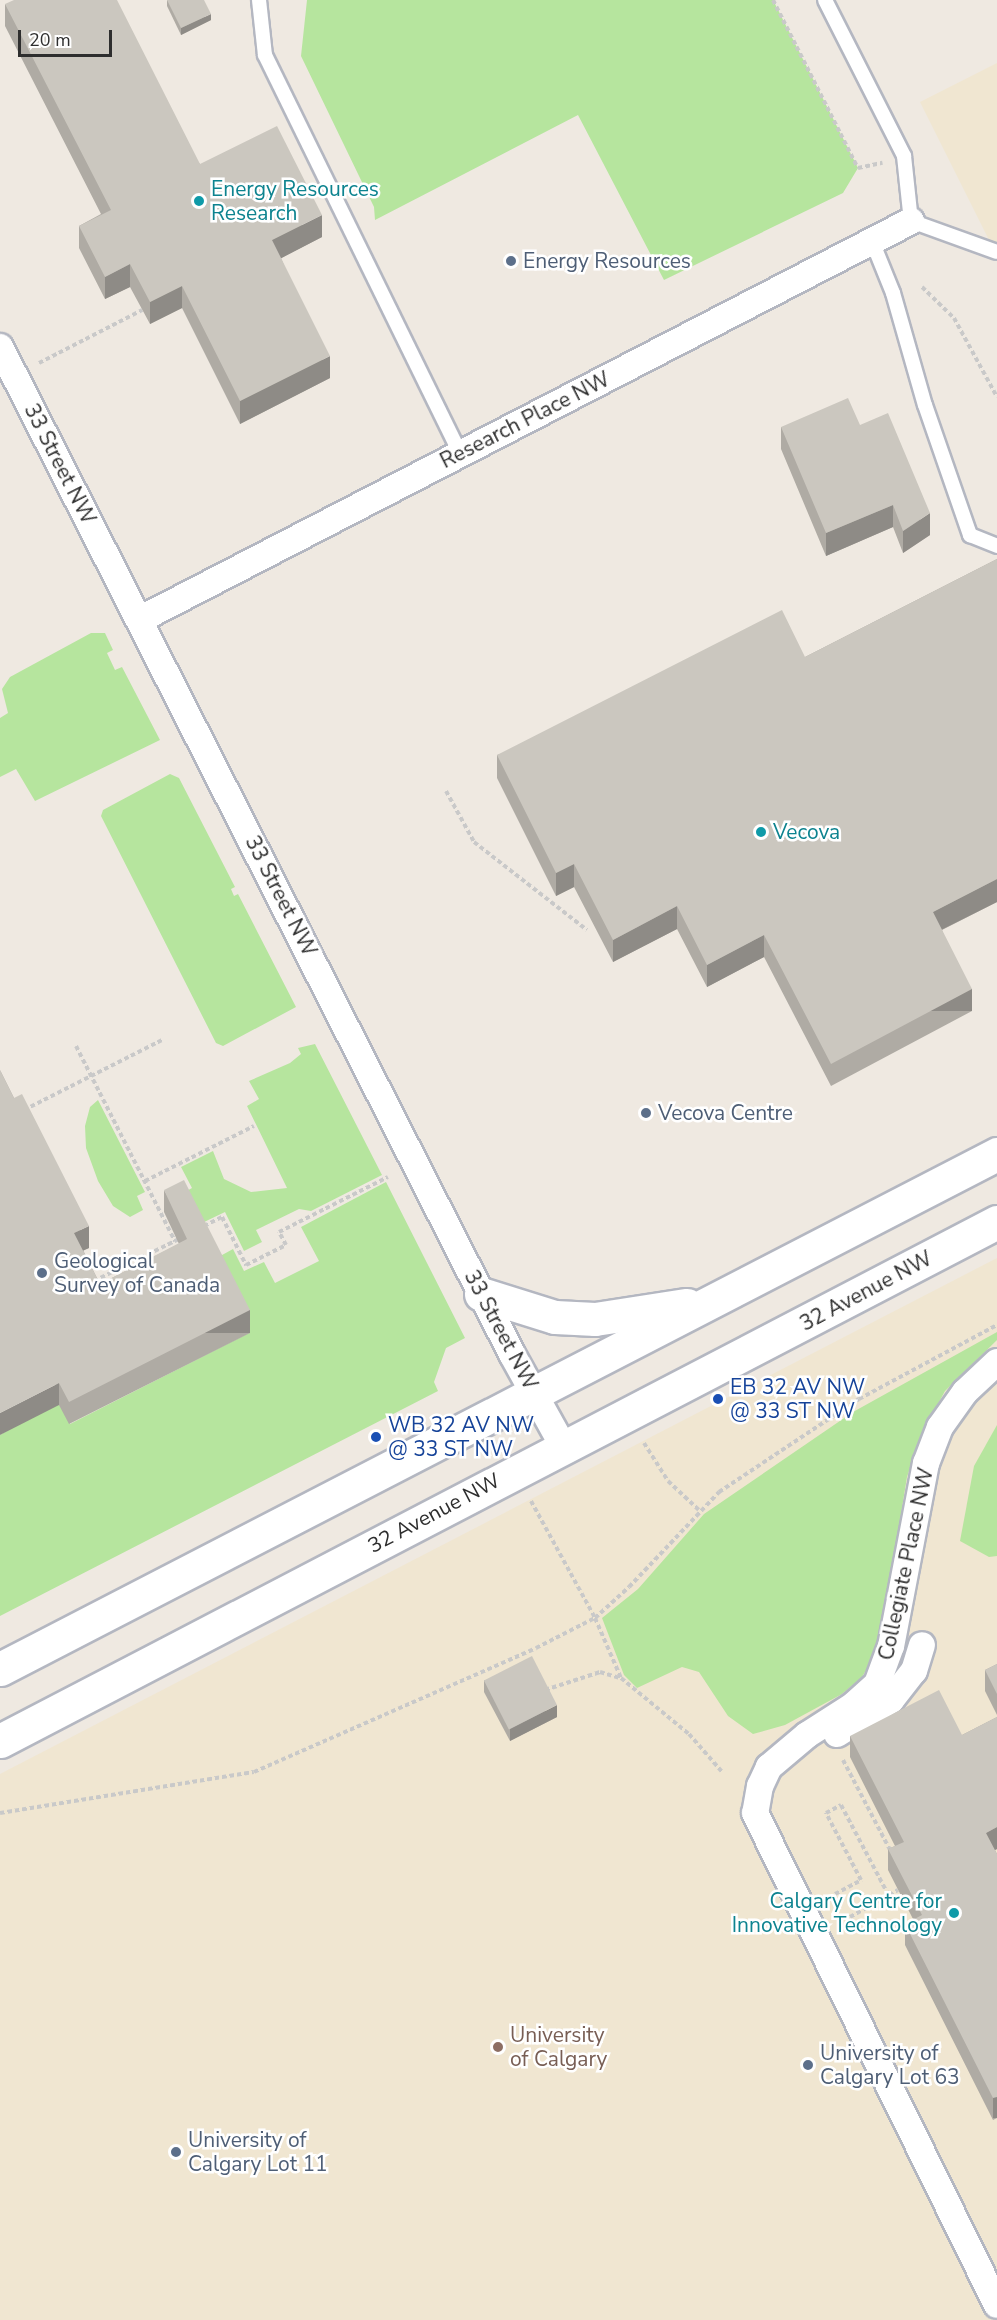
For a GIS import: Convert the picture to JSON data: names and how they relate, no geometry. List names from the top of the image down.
{
  "streets": {
    "main road": ["32 Avenue NW"],
    "street": ["Research Place NW", "33 Street NW", "Collegiate Place NW"]
  },
  "crossings": [
    ["Research Place NW", "33 Street NW"],
    ["33 Street NW", "32 Avenue NW"]
  ],
  "places": [
    "Energy Resources Research",
    "Energy Resources",
    "Vecova",
    "Vecova Centre",
    "Geological Survey of Canada",
    "EB 32 AV NW @ 33 ST NW",
    "WB 32 AV NW @ 33 ST NW",
    "Calgary Centre for Innovative Technology",
    "University of Calgary",
    "University of Calgary Lot 63",
    "University of Calgary Lot 11"
  ],
  "scale_bar": "20 m"
}
